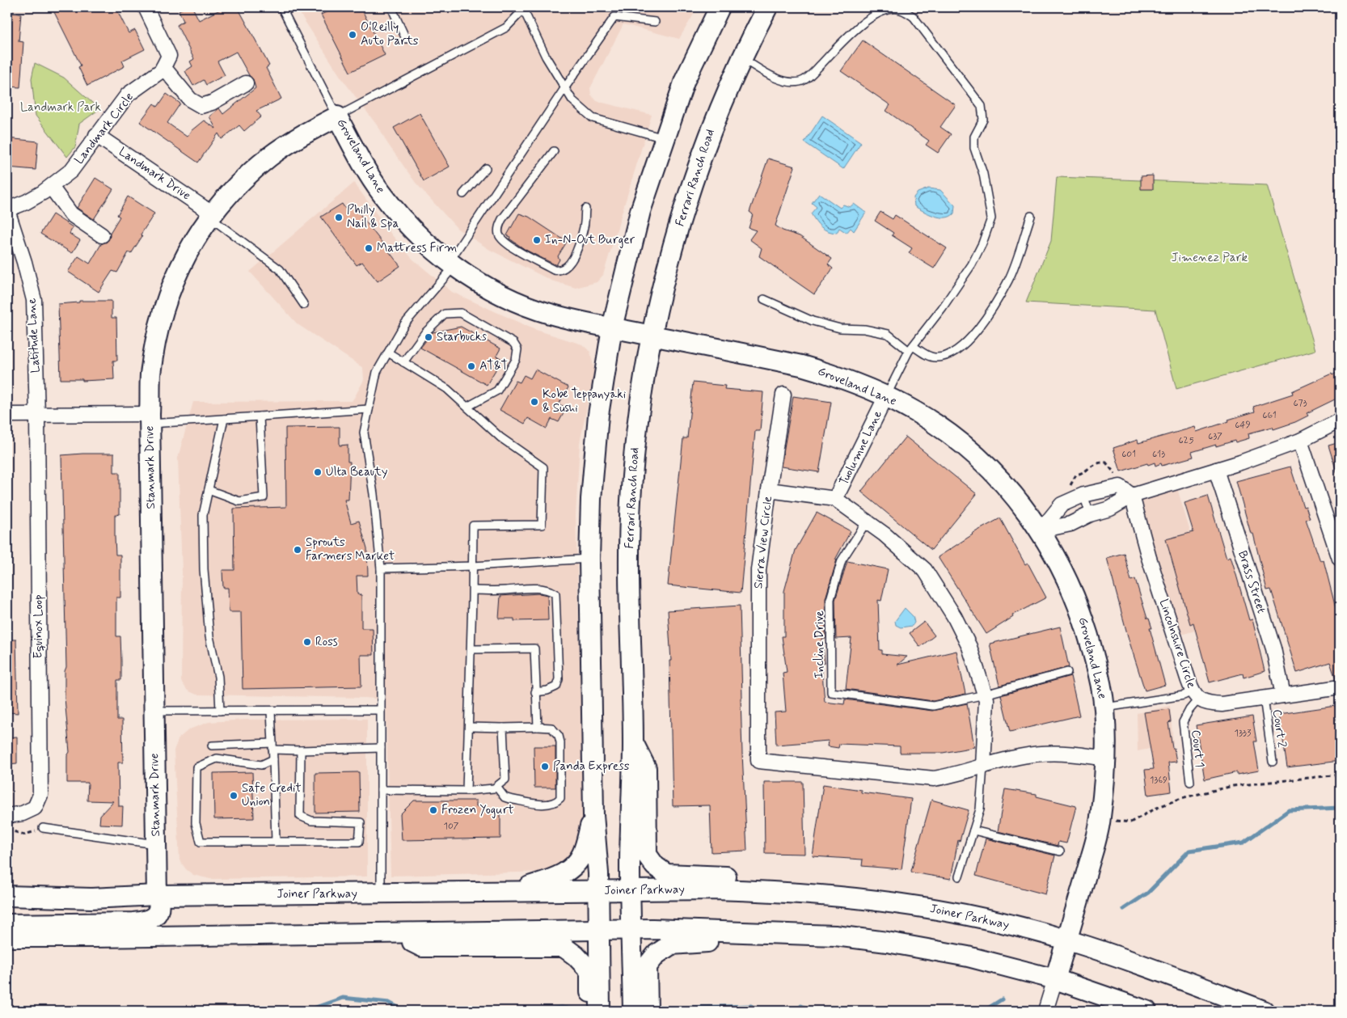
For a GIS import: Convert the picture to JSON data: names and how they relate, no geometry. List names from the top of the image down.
{
  "streets": {
    "main road": [
      "Groveland Lane",
      "Ferrari Ranch Road",
      "Stanmark Drive",
      "Joiner Parkway"
    ],
    "street": [
      "Landmark Circle",
      "Landmark Drive",
      "Latitude Lane",
      "Tuolumne Lane",
      "Sierra View Circle",
      "Brass Street",
      "Equinox Loop",
      "Lincolnshire Circle"
    ],
    "lane": ["Incline Drive", "Court 2", "Court 1"]
  },
  "crossings": [
    ["Landmark Circle", "Landmark Drive"],
    ["Landmark Circle", "Latitude Lane"],
    ["Groveland Lane", "Ferrari Ranch Road"],
    ["Groveland Lane", "Tuolumne Lane"],
    ["Groveland Lane", "Stanmark Drive"],
    ["Groveland Lane", "Joiner Parkway"],
    ["Landmark Drive", "Stanmark Drive"],
    ["Ferrari Ranch Road", "Joiner Parkway"],
    ["Latitude Lane", "Equinox Loop"],
    ["Tuolumne Lane", "Sierra View Circle"],
    ["Stanmark Drive", "Joiner Parkway"],
    ["Sierra View Circle", "Incline Drive"],
    ["Brass Street", "Lincolnshire Circle"],
    ["Lincolnshire Circle", "Court 2"],
    ["Lincolnshire Circle", "Court 1"]
  ],
  "parks": ["Landmark Park", "Jimenez Park"],
  "places": [
    "O'Reilly Auto Parts",
    "Philly Nail & Spa",
    "In-N-Out Burger",
    "Mattress Firm",
    "Starbucks",
    "AT&T",
    "Kobe Teppanyaki & Sushi",
    "Ulta Beauty",
    "Sprouts Farmers Market",
    "Ross",
    "Panda Express",
    "Safe Credit Union",
    "Frozen Yogurt"
  ],
  "house_numbers": [
    "673",
    "661",
    "649",
    "637",
    "625",
    "601",
    "613",
    "1333",
    "1369",
    "107"
  ]
}
